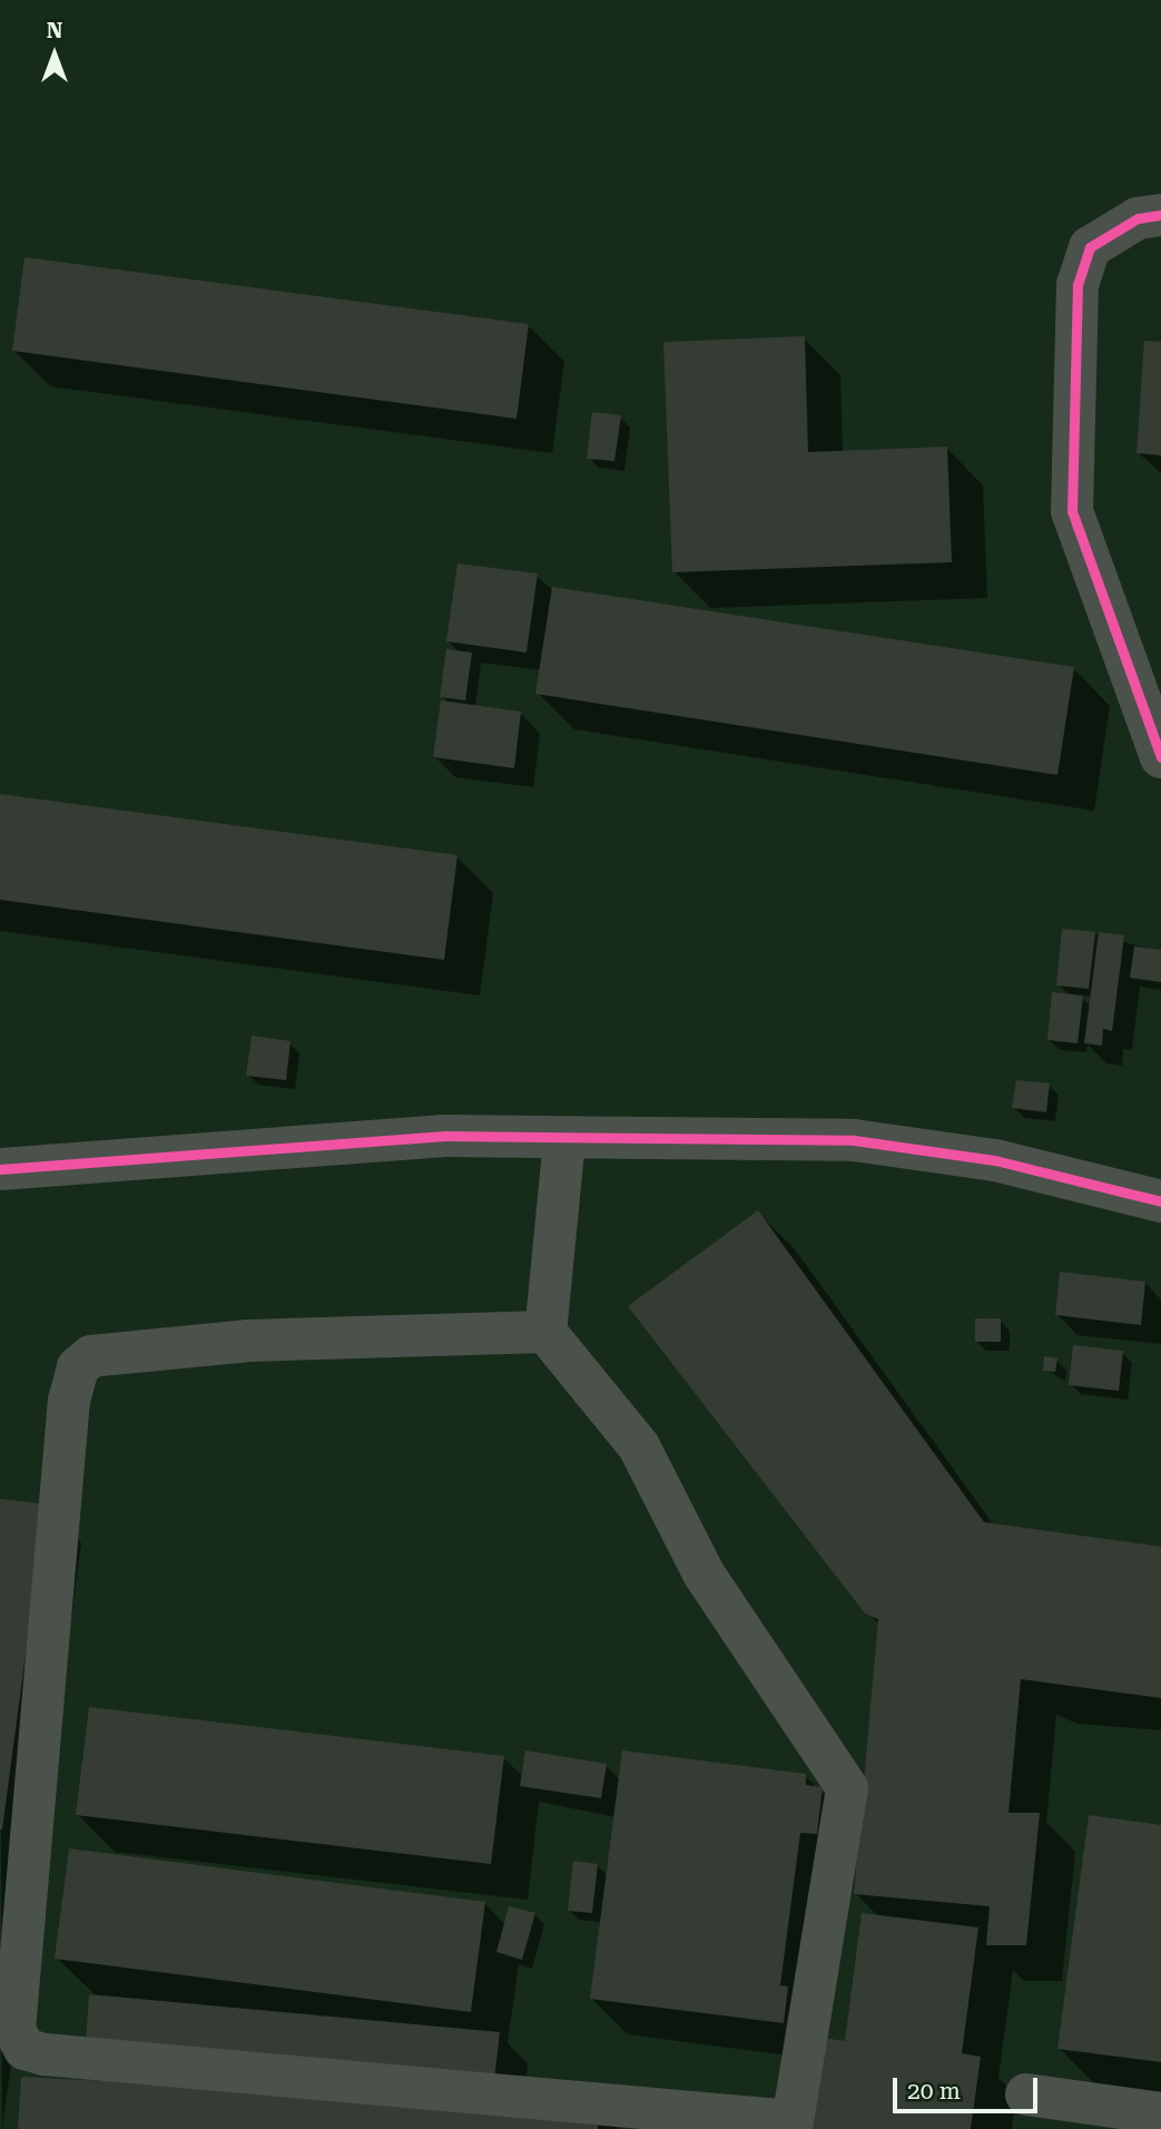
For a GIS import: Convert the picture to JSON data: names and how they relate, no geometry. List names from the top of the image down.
{
  "scale_bar": "20 m",
  "north": "top"
}
